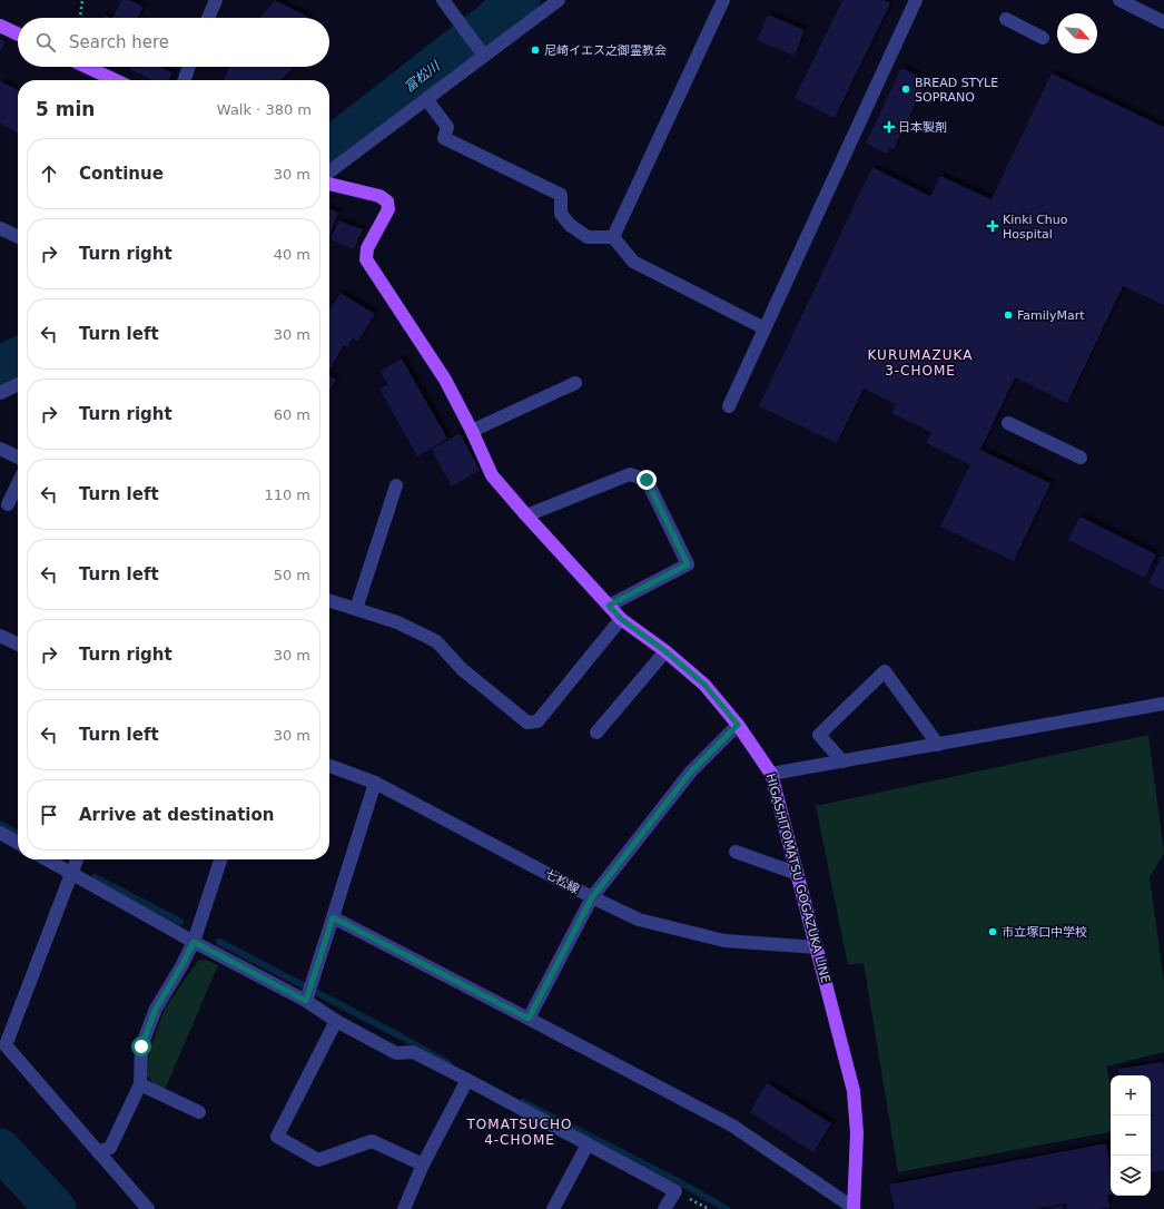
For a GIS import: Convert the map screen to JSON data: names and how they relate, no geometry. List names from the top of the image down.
{
  "streets": {
    "main road": ["HIGASHITOMATSU GOGAZUKA LINE"],
    "street": ["七松線"]
  },
  "crossings": [
    ["HIGASHITOMATSU GOGAZUKA LINE", "七松線"]
  ],
  "districts": ["KURUMAZUKA 3-CHOME", "TOMATSUCHO 4-CHOME"],
  "water": ["富松川"],
  "places": {
    "other": [
      "尼崎イエス之御霊教会",
      "BREAD STYLE SOPRANO",
      "FamilyMart",
      "市立塚口中学校"
    ],
    "health": ["日本製剤", "Kinki Chuo Hospital"]
  },
  "north": "bottom right",
  "page": {
    "search": "Search here",
    "heading": ["5 min", "Walk · 380 m"],
    "list": [
      ["Continue", "30 m"],
      ["Turn right", "40 m"],
      ["Turn left", "30 m"],
      ["Turn right", "60 m"],
      ["Turn left", "110 m"],
      ["Turn left", "50 m"],
      ["Turn right", "30 m"],
      ["Turn left", "30 m"],
      "Arrive at destination"
    ],
    "map_buttons": ["+", "−"]
  }
}
